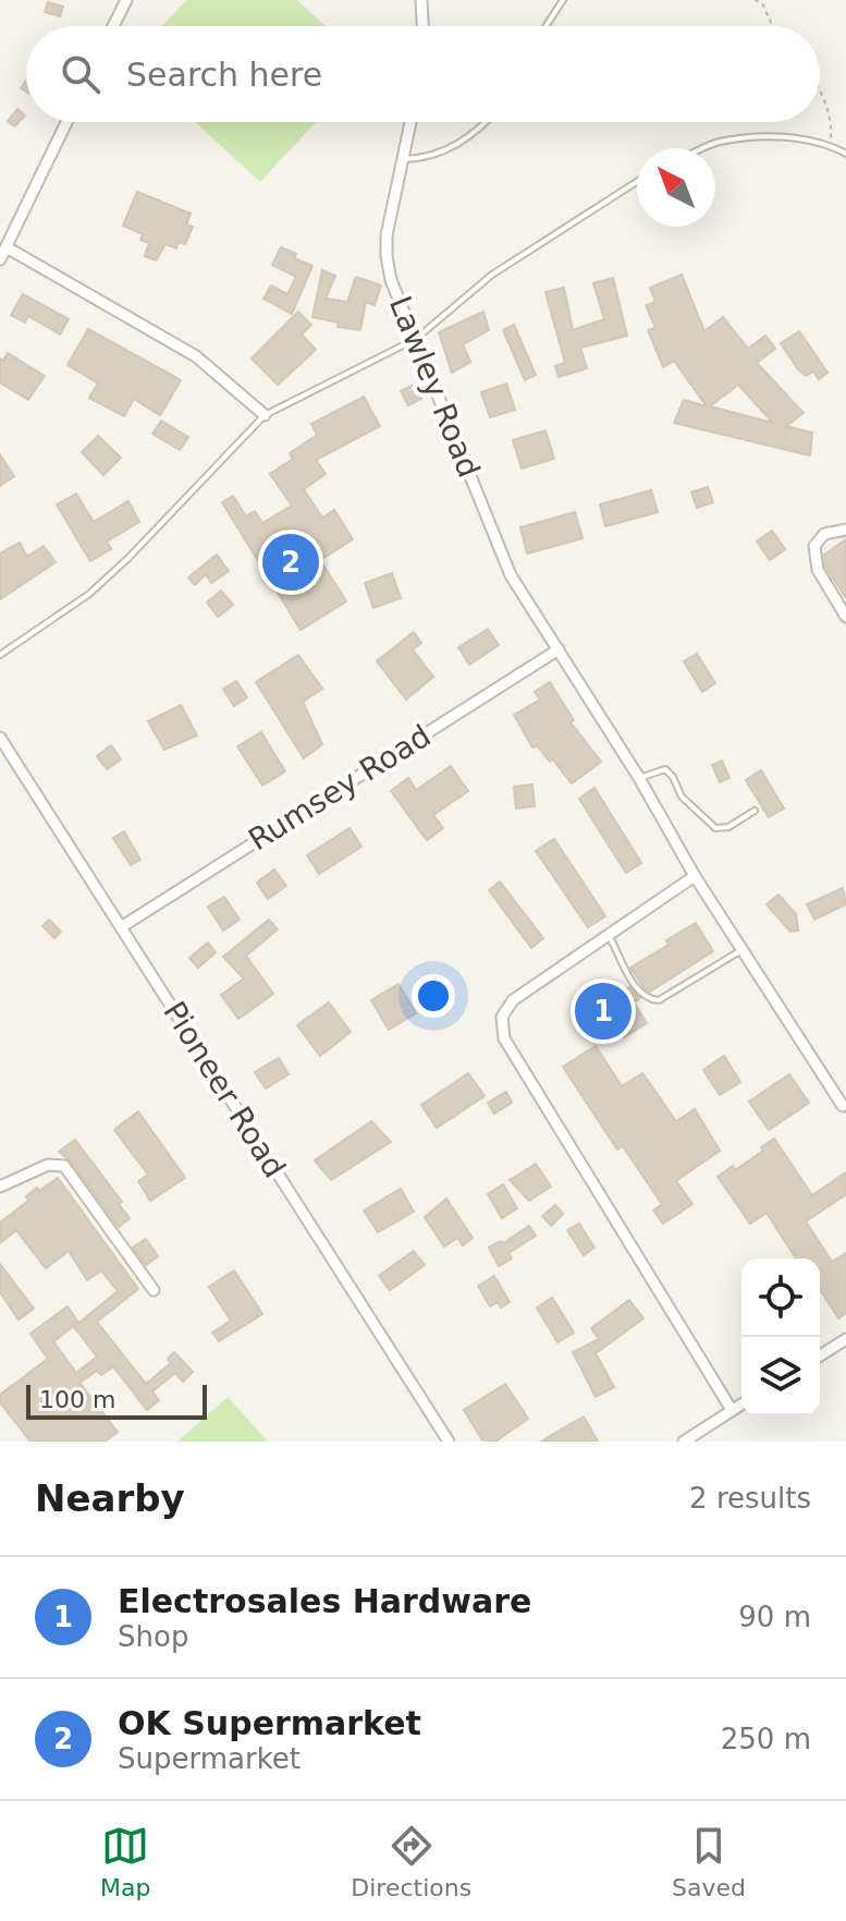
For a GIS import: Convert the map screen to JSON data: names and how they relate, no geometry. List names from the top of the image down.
{
  "streets": {
    "street": ["Lawley Road", "Rumsey Road", "Pioneer Road"]
  },
  "crossings": [
    ["Lawley Road", "Rumsey Road"],
    ["Rumsey Road", "Pioneer Road"]
  ],
  "scale_bar": "100 m",
  "north": "top left",
  "page": {
    "search": "Search here",
    "pins": ["2", "1"],
    "scale": "100 m",
    "heading": ["Nearby", "2 results"],
    "list": [
      {
        "mark": "1",
        "name": "Electrosales Hardware",
        "note": "Shop",
        "value": "90 m"
      },
      {
        "mark": "2",
        "name": "OK Supermarket",
        "note": "Supermarket",
        "value": "250 m"
      }
    ],
    "nav": ["Map", "Directions", "Saved"]
  }
}
